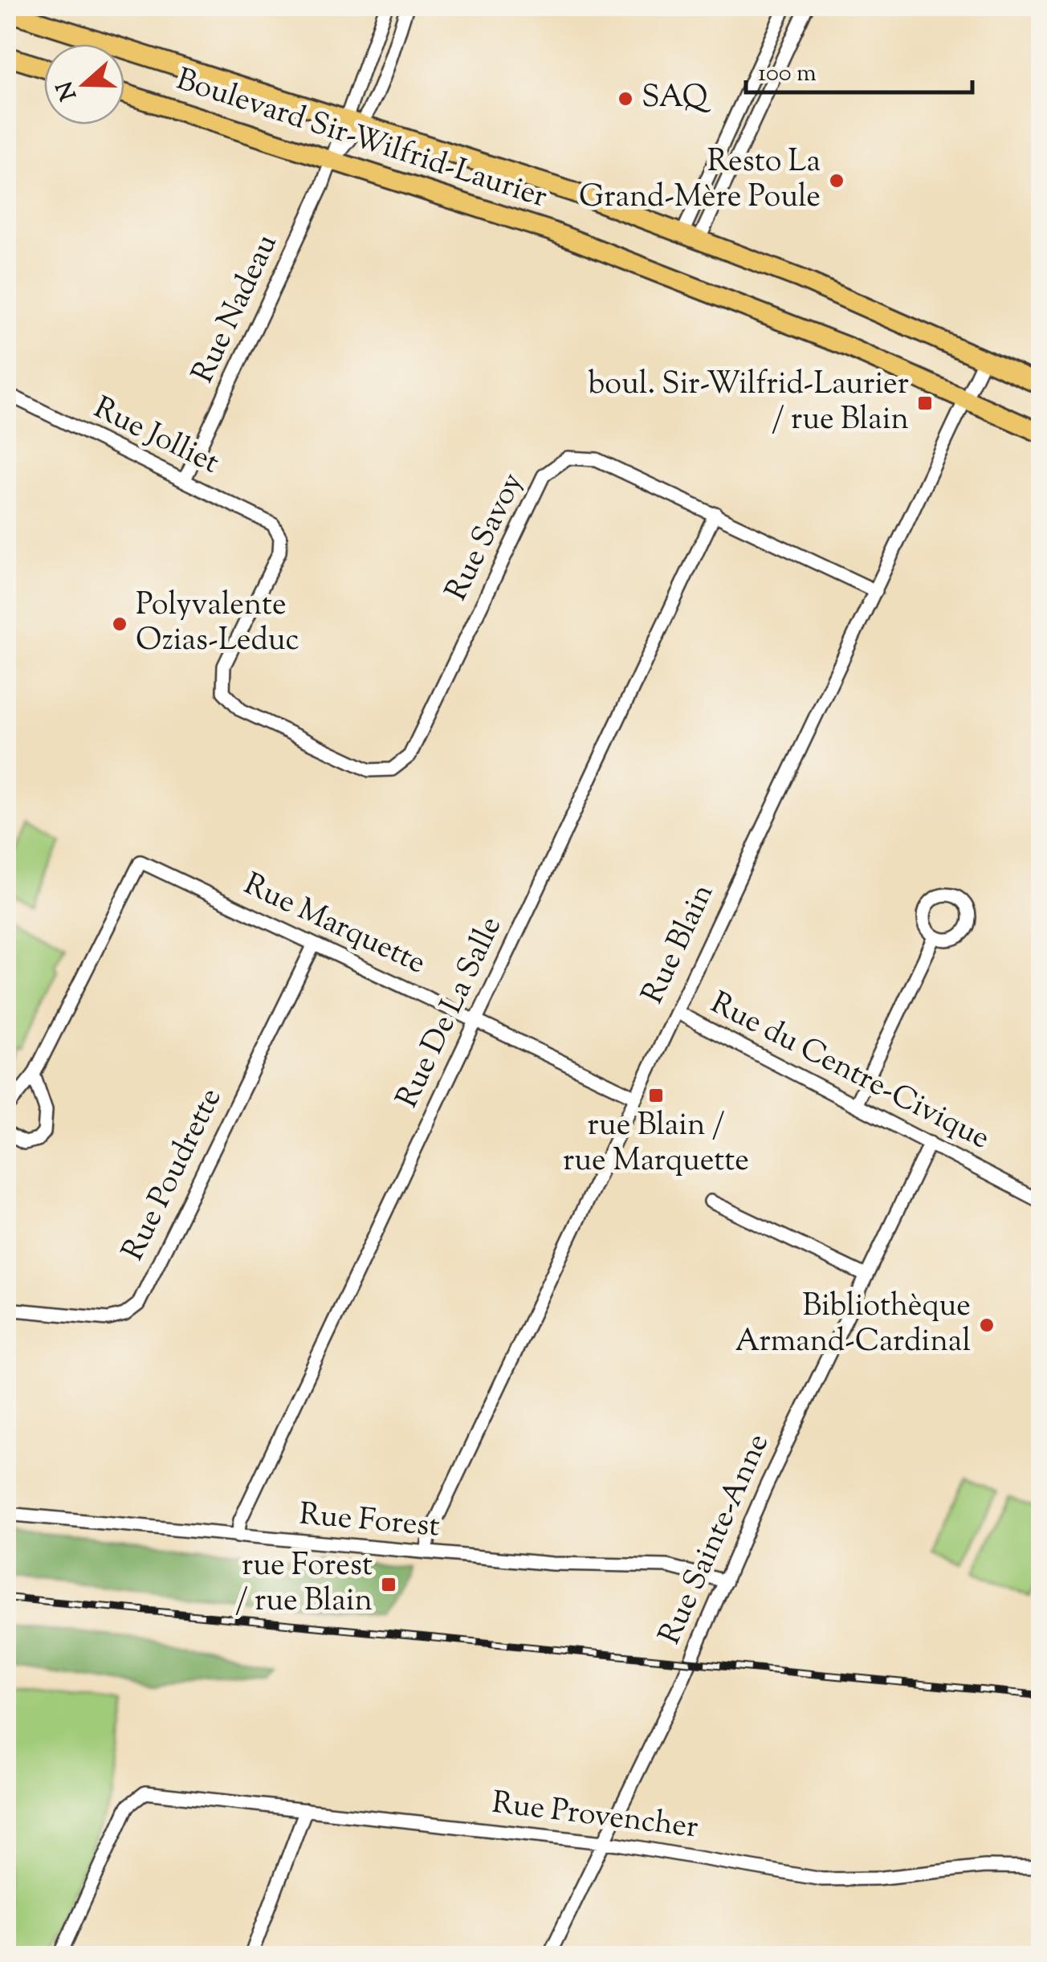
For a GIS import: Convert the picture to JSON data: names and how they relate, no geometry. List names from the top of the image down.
{
  "streets": {
    "main road": ["Boulevard Sir-Wilfrid-Laurier"],
    "street": [
      "Rue Nadeau",
      "Rue Jolliet",
      "Rue Savoy",
      "Rue Marquette",
      "Rue Blain",
      "Rue De La Salle",
      "Rue du Centre-Civique",
      "Rue Poudrette",
      "Rue Forest",
      "Rue Sainte-Anne",
      "Rue Provencher"
    ]
  },
  "crossings": [
    ["Boulevard Sir-Wilfrid-Laurier", "Rue Nadeau"],
    ["Boulevard Sir-Wilfrid-Laurier", "Rue Blain"],
    ["Rue Nadeau", "Rue Jolliet"],
    ["Rue Jolliet", "Rue Savoy"],
    ["Rue Savoy", "Rue Blain"],
    ["Rue Savoy", "Rue De La Salle"],
    ["Rue Marquette", "Rue Blain"],
    ["Rue Marquette", "Rue De La Salle"],
    ["Rue Marquette", "Rue Poudrette"],
    ["Rue Blain", "Rue du Centre-Civique"],
    ["Rue Blain", "Rue Forest"],
    ["Rue De La Salle", "Rue Forest"],
    ["Rue du Centre-Civique", "Rue Sainte-Anne"],
    ["Rue Forest", "Rue Sainte-Anne"],
    ["Rue Sainte-Anne", "Rue Provencher"]
  ],
  "places": {
    "other": [
      "SAQ",
      "Resto La Grand-Mère Poule",
      "Polyvalente Ozias-Leduc",
      "Bibliothèque Armand-Cardinal"
    ],
    "transit": ["boul. Sir-Wilfrid-Laurier / rue Blain", "rue Blain / rue Marquette", "rue Forest / rue Blain"]
  },
  "scale_bar": "100 m",
  "north": "left"
}
